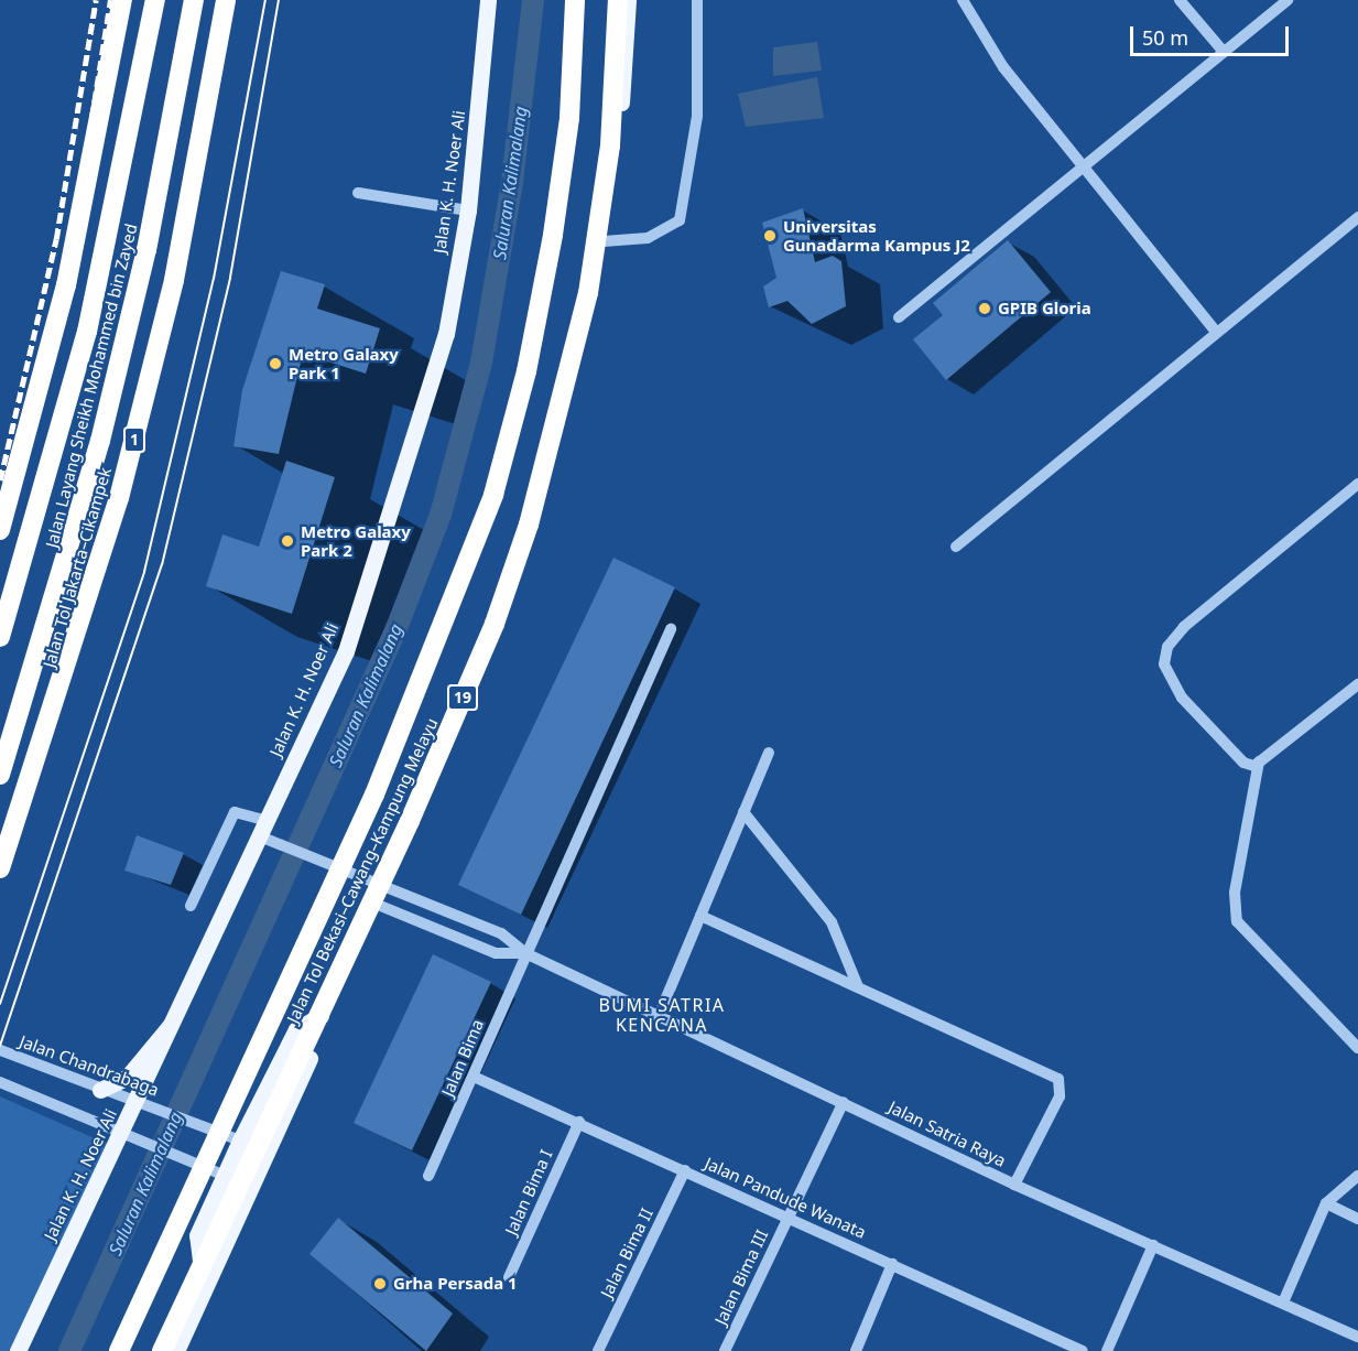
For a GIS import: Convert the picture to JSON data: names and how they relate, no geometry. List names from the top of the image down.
{
  "streets": {
    "highway": [
      "Jalan Layang Sheikh Mohammed bin Zayed",
      "1",
      "Jalan Tol Jakarta–Cikampek",
      "19",
      "Jalan Tol Bekasi–Cawang–Kampung Melayu"
    ],
    "main road": ["Jalan K. H. Noer Ali"],
    "street": [
      "Jalan Bima",
      "Jalan Chandrabaga",
      "Jalan Satria Raya",
      "Jalan Bima I",
      "Jalan Pandude Wanata",
      "Jalan Bima II",
      "Jalan Bima III"
    ]
  },
  "crossings": [
    ["Jalan K. H. Noer Ali", "Jalan Chandrabaga"],
    ["Jalan Bima", "Jalan Satria Raya"],
    ["Jalan Bima", "Jalan Pandude Wanata"],
    ["Jalan Satria Raya", "Jalan Bima III"],
    ["Jalan Bima I", "Jalan Pandude Wanata"],
    ["Jalan Pandude Wanata", "Jalan Bima II"],
    ["Jalan Pandude Wanata", "Jalan Bima III"]
  ],
  "districts": ["BUMI SATRIA KENCANA"],
  "water": ["Saluran Kalimalang"],
  "places": [
    "Universitas Gunadarma Kampus J2",
    "GPIB Gloria",
    "Metro Galaxy Park 1",
    "Metro Galaxy Park 2",
    "Grha Persada 1"
  ],
  "scale_bar": "50 m"
}
